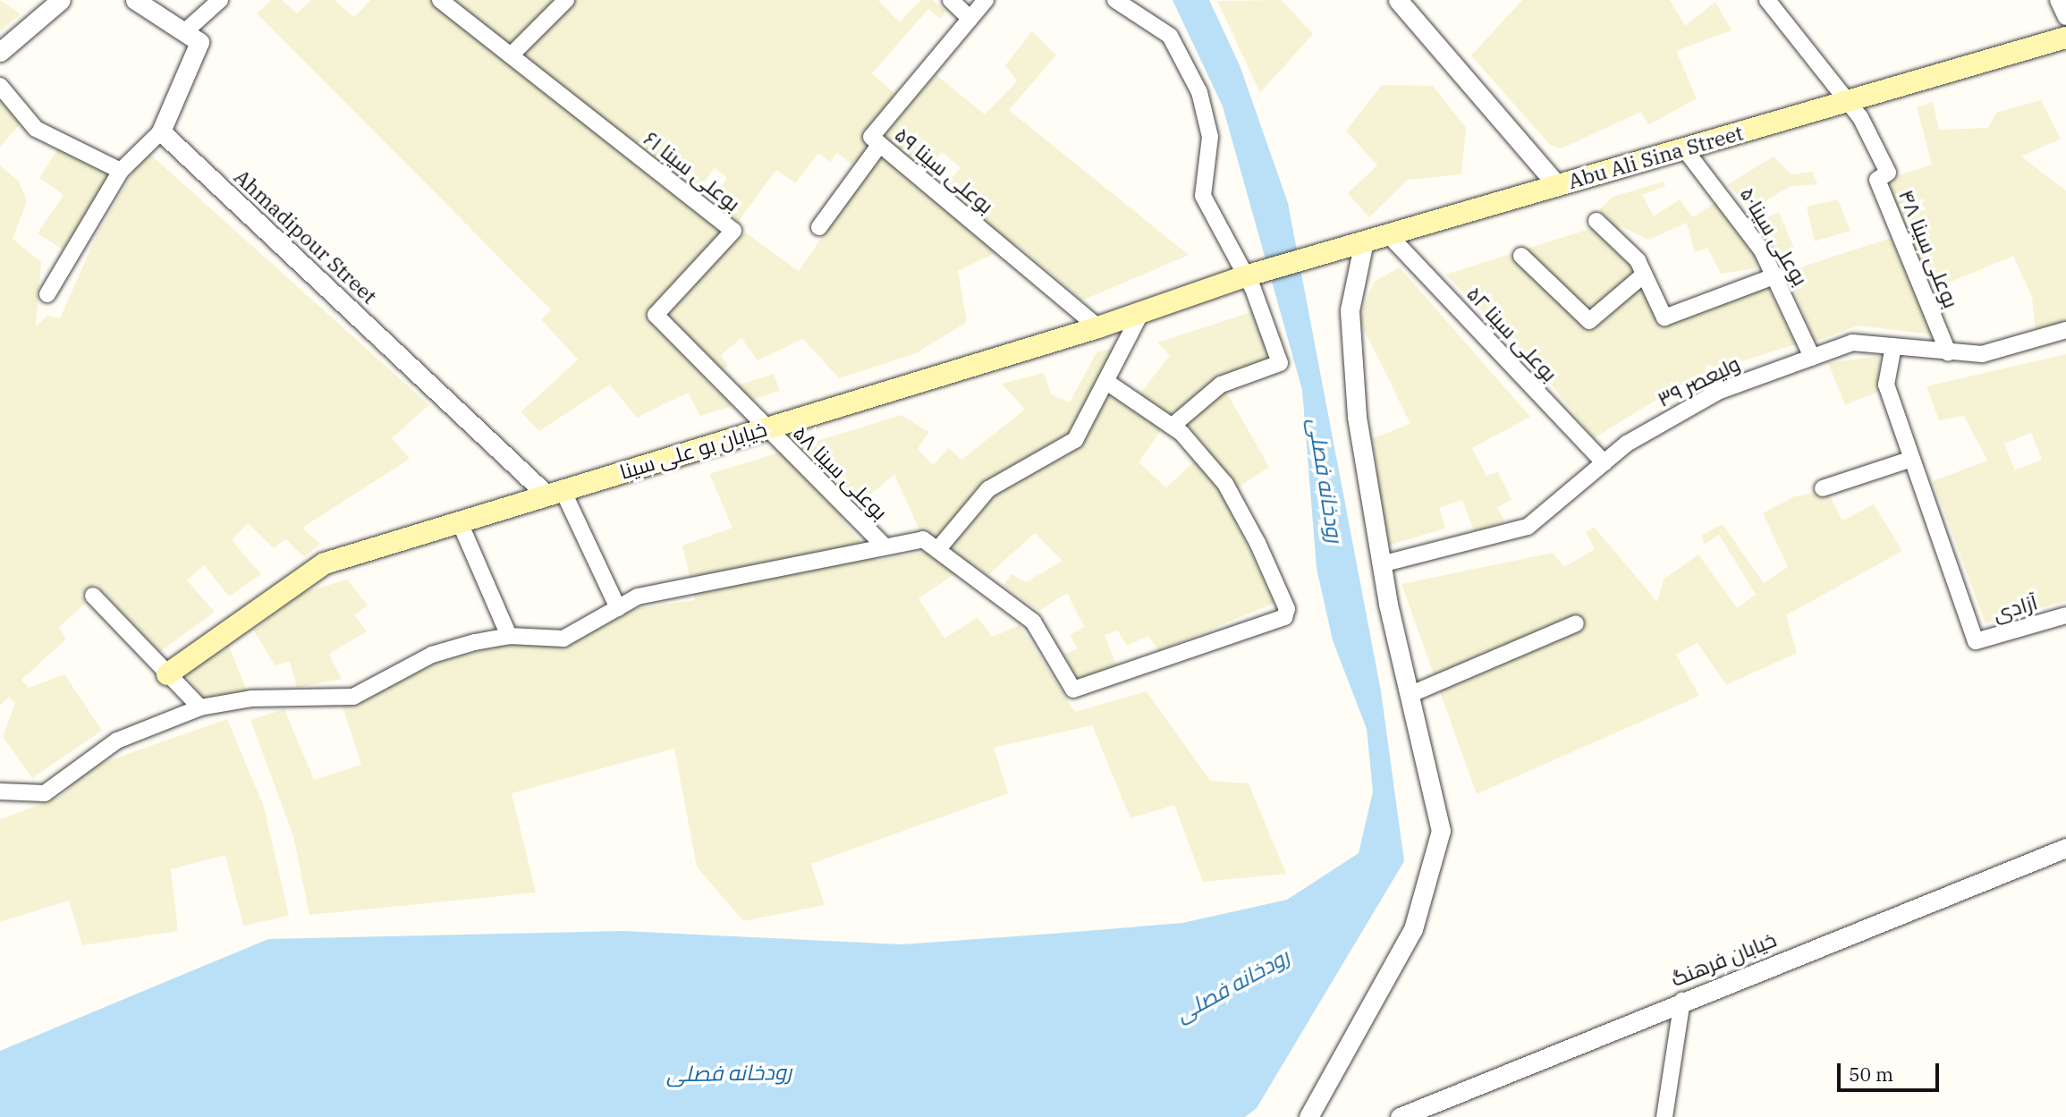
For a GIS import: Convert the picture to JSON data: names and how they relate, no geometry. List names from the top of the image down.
{
  "streets": {
    "main road": ["Abu Ali Sina Street", "خیابان بو علی سینا"],
    "street": [
      "بوعلی سینا ۵۹",
      "بوعلی سینا ۶۱",
      "Ahmadipour Street",
      "بوعلی سینا۵۰",
      "بوعلی سینا ۴۸",
      "بوعلی سینا ۵۲",
      "ولیعصر ۳۹",
      "بوعلی سینا ۵۸",
      "آزادی",
      "خیابان فرهنگ"
    ]
  },
  "crossings": [
    ["Abu Ali Sina Street", "بوعلی سینا۵۰"],
    ["Abu Ali Sina Street", "بوعلی سینا ۴۸"],
    ["Abu Ali Sina Street", "بوعلی سینا ۵۲"],
    ["Abu Ali Sina Street", "خیابان بو علی سینا"],
    ["بوعلی سینا ۵۹", "خیابان بو علی سینا"],
    ["بوعلی سینا ۶۱", "خیابان بو علی سینا"],
    ["بوعلی سینا ۶۱", "بوعلی سینا ۵۸"],
    ["Ahmadipour Street", "خیابان بو علی سینا"],
    ["بوعلی سینا۵۰", "ولیعصر ۳۹"],
    ["بوعلی سینا ۴۸", "ولیعصر ۳۹"],
    ["بوعلی سینا ۵۲", "ولیعصر ۳۹"],
    ["خیابان بو علی سینا", "بوعلی سینا ۵۸"]
  ],
  "water": ["رودخانه فصلی"],
  "scale_bar": "50 m"
}
